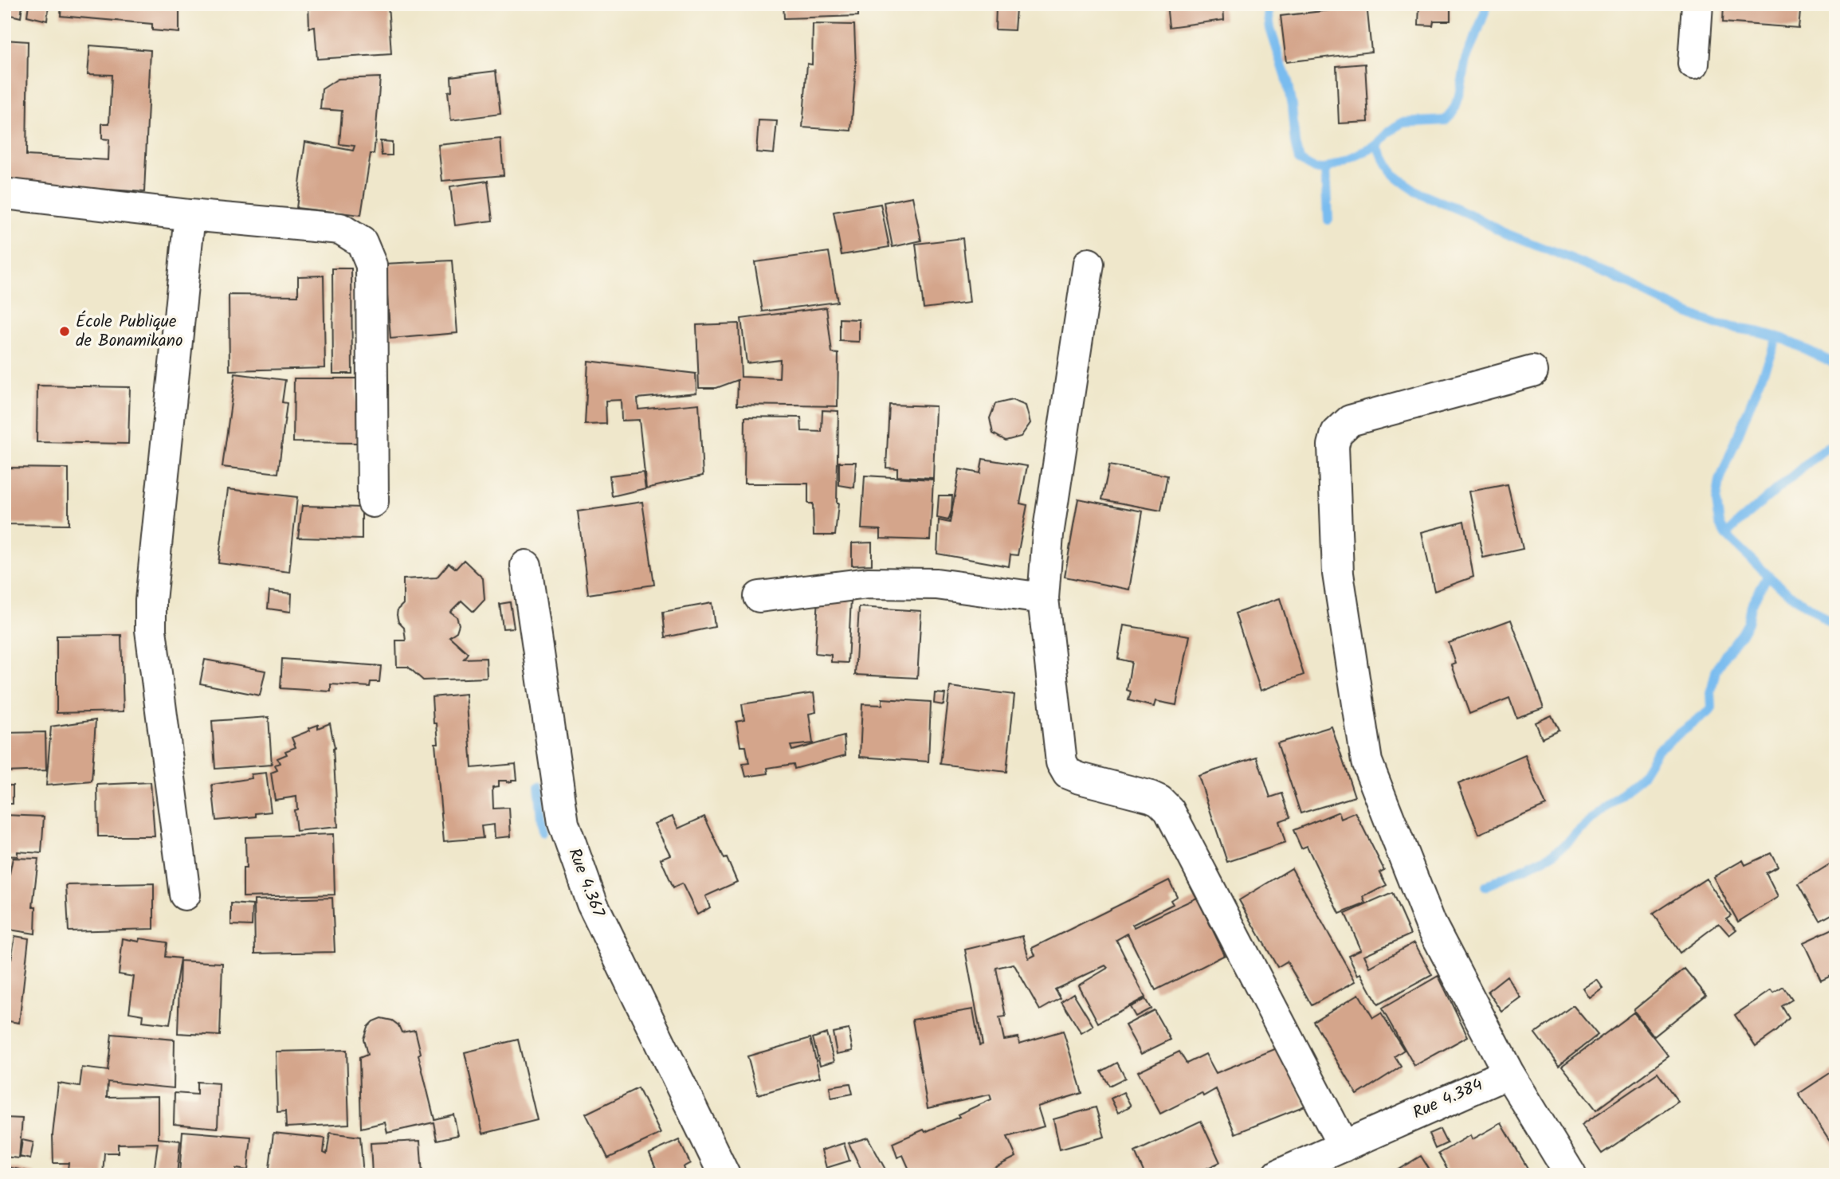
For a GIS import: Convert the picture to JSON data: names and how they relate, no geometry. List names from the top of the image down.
{
  "streets": {
    "street": ["Rue 4.367", "Rue 4.384"]
  },
  "places": ["École Publique de Bonamikano"]
}
